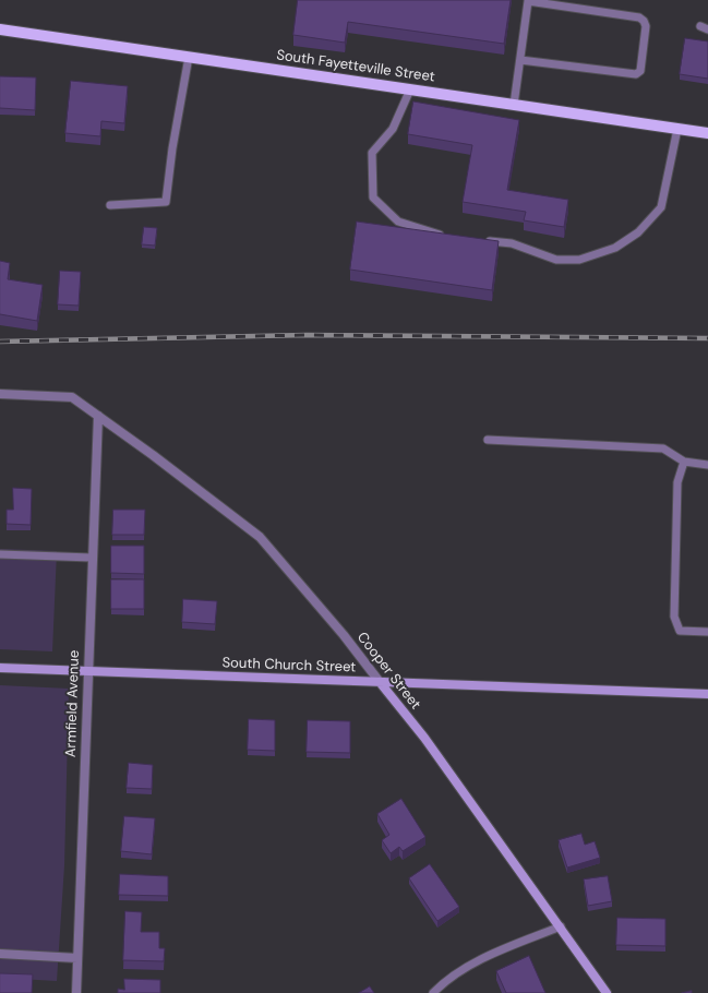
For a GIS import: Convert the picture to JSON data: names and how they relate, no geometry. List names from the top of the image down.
{
  "streets": {
    "main road": ["South Fayetteville Street"],
    "street": ["South Church Street", "Cooper Street", "Armfield Avenue"]
  },
  "crossings": [
    ["South Church Street", "Cooper Street"],
    ["South Church Street", "Armfield Avenue"],
    ["Cooper Street", "Armfield Avenue"]
  ]
}
